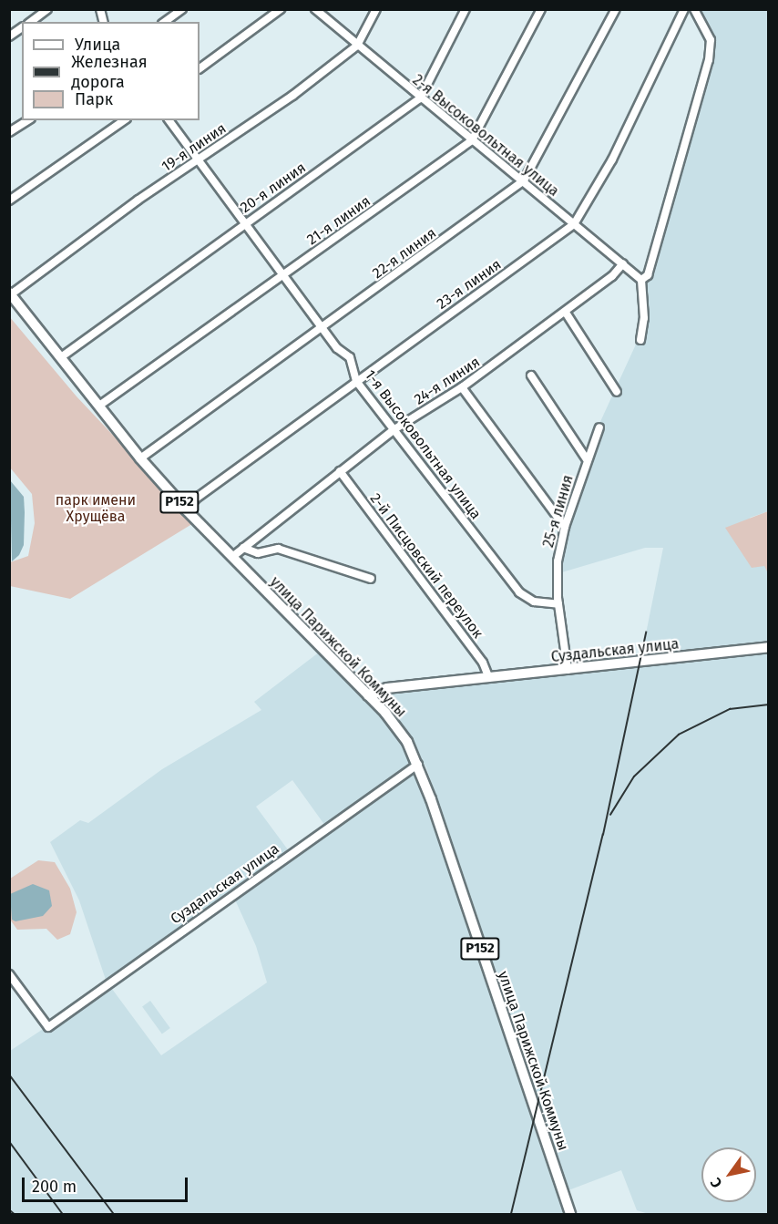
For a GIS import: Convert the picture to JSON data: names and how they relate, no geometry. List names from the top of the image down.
{
  "streets": {
    "main road": ["Р152", "улица Парижской Коммуны", "Суздальская улица"],
    "street": [
      "2-я Высоковольтная улица",
      "19-я линия",
      "20-я линия",
      "21-я линия",
      "22-я линия",
      "23-я линия",
      "24-я линия",
      "1-я Высоковольтная улица",
      "25-я линия",
      "2-й Писцовский переулок"
    ]
  },
  "crossings": [
    ["2-я Высоковольтная улица", "19-я линия"],
    ["2-я Высоковольтная улица", "20-я линия"],
    ["2-я Высоковольтная улица", "21-я линия"],
    ["2-я Высоковольтная улица", "22-я линия"],
    ["2-я Высоковольтная улица", "23-я линия"],
    ["2-я Высоковольтная улица", "24-я линия"],
    ["19-я линия", "1-я Высоковольтная улица"],
    ["19-я линия", "улица Парижской Коммуны"],
    ["20-я линия", "1-я Высоковольтная улица"],
    ["20-я линия", "улица Парижской Коммуны"],
    ["21-я линия", "1-я Высоковольтная улица"],
    ["21-я линия", "улица Парижской Коммуны"],
    ["22-я линия", "1-я Высоковольтная улица"],
    ["22-я линия", "улица Парижской Коммуны"],
    ["23-я линия", "1-я Высоковольтная улица"],
    ["23-я линия", "улица Парижской Коммуны"],
    ["24-я линия", "1-я Высоковольтная улица"],
    ["24-я линия", "2-й Писцовский переулок"],
    ["24-я линия", "улица Парижской Коммуны"],
    ["1-я Высоковольтная улица", "25-я линия"],
    ["25-я линия", "Суздальская улица"],
    ["2-й Писцовский переулок", "Суздальская улица"],
    ["улица Парижской Коммуны", "Суздальская улица"]
  ],
  "parks": ["парк имени Хрущёва"],
  "legend": ["Улица", "Железная дорога", "Парк"],
  "scale_bar": "200 m",
  "north": "bottom left"
}
